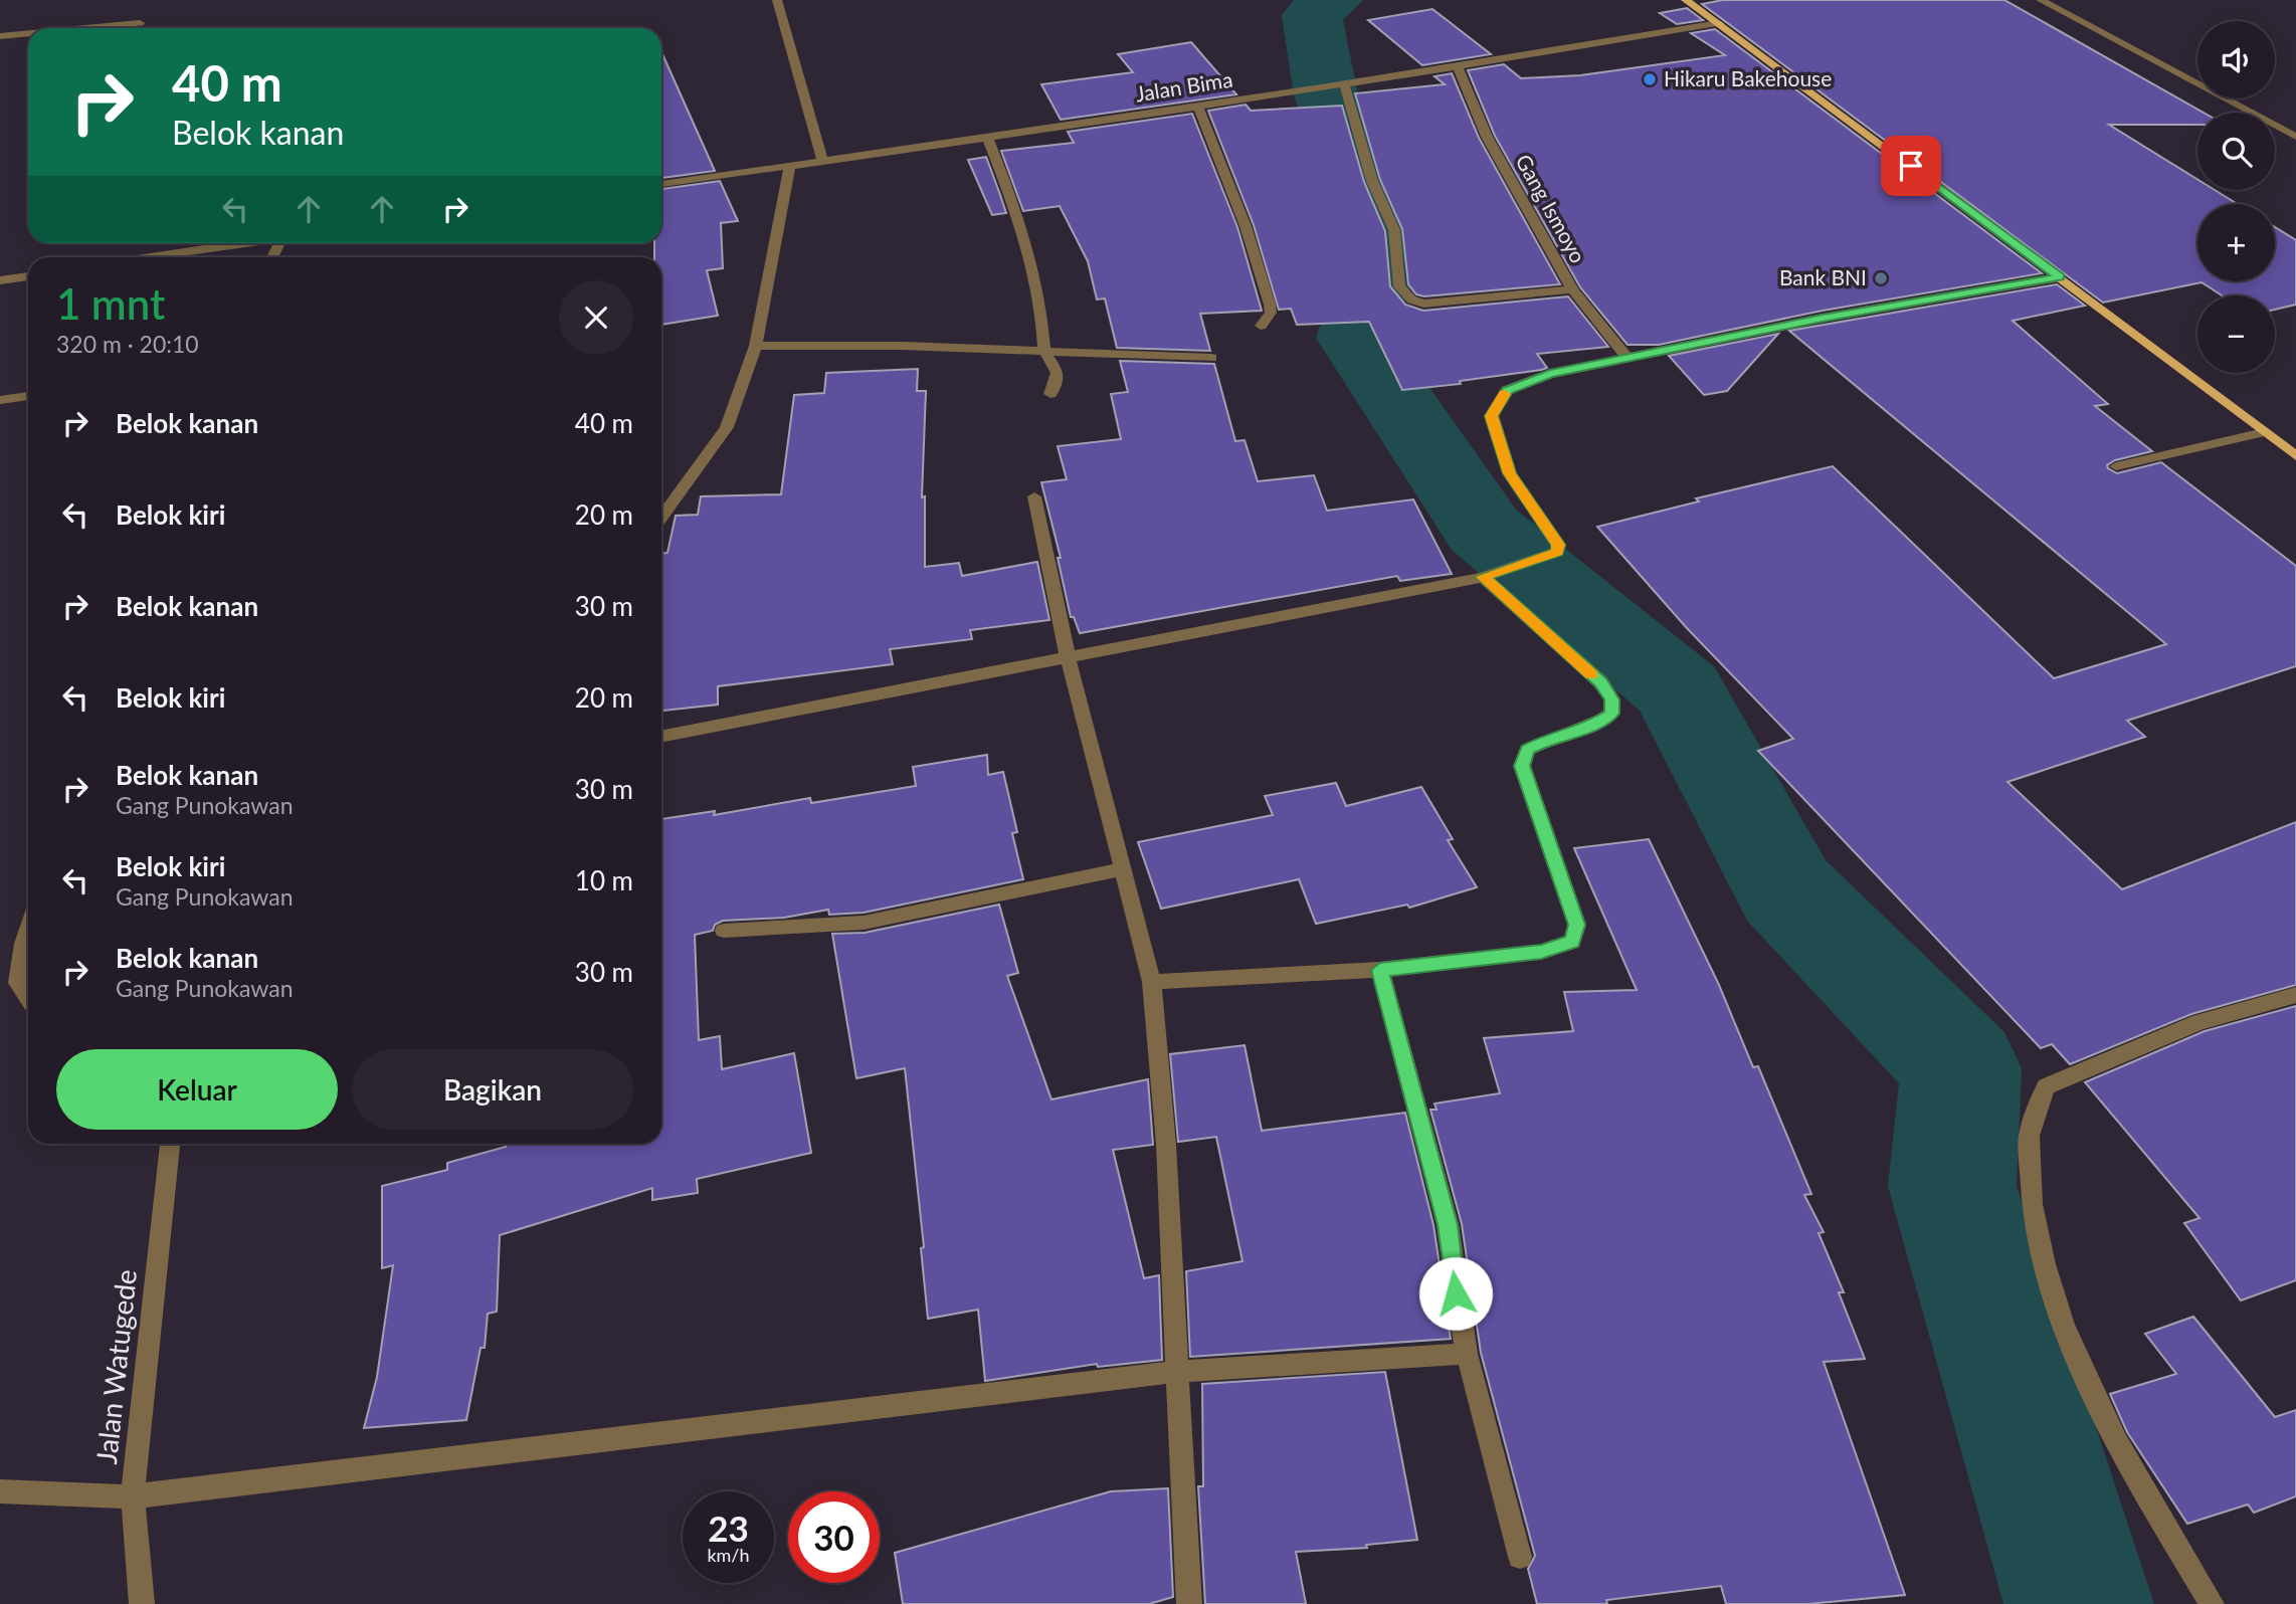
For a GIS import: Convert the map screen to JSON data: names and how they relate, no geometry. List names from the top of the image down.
{
  "streets": {
    "street": ["Jalan Bima", "Gang Ismoyo", "Jalan Watugede"]
  },
  "crossings": [
    ["Jalan Bima", "Gang Ismoyo"]
  ],
  "places": ["Hikaru Bakehouse", "Bank BNI"],
  "page": {
    "map_buttons": ["+", "−"],
    "turn": ["40 m", "Belok kanan"],
    "heading": ["1 mnt", "320 m · 20:10"],
    "list": [
      {
        "name": "Belok kanan",
        "value": "40 m"
      },
      {
        "name": "Belok kiri",
        "value": "20 m"
      },
      {
        "name": "Belok kanan",
        "value": "30 m"
      },
      {
        "name": "Belok kiri",
        "value": "20 m"
      },
      {
        "name": "Belok kanan",
        "note": "Gang Punokawan",
        "value": "30 m"
      },
      {
        "name": "Belok kiri",
        "note": "Gang Punokawan",
        "value": "10 m"
      },
      {
        "name": "Belok kanan",
        "note": "Gang Punokawan",
        "value": "30 m"
      }
    ],
    "buttons": ["Keluar", "Bagikan"],
    "speed": "23 km/h",
    "limit": "30"
  }
}
